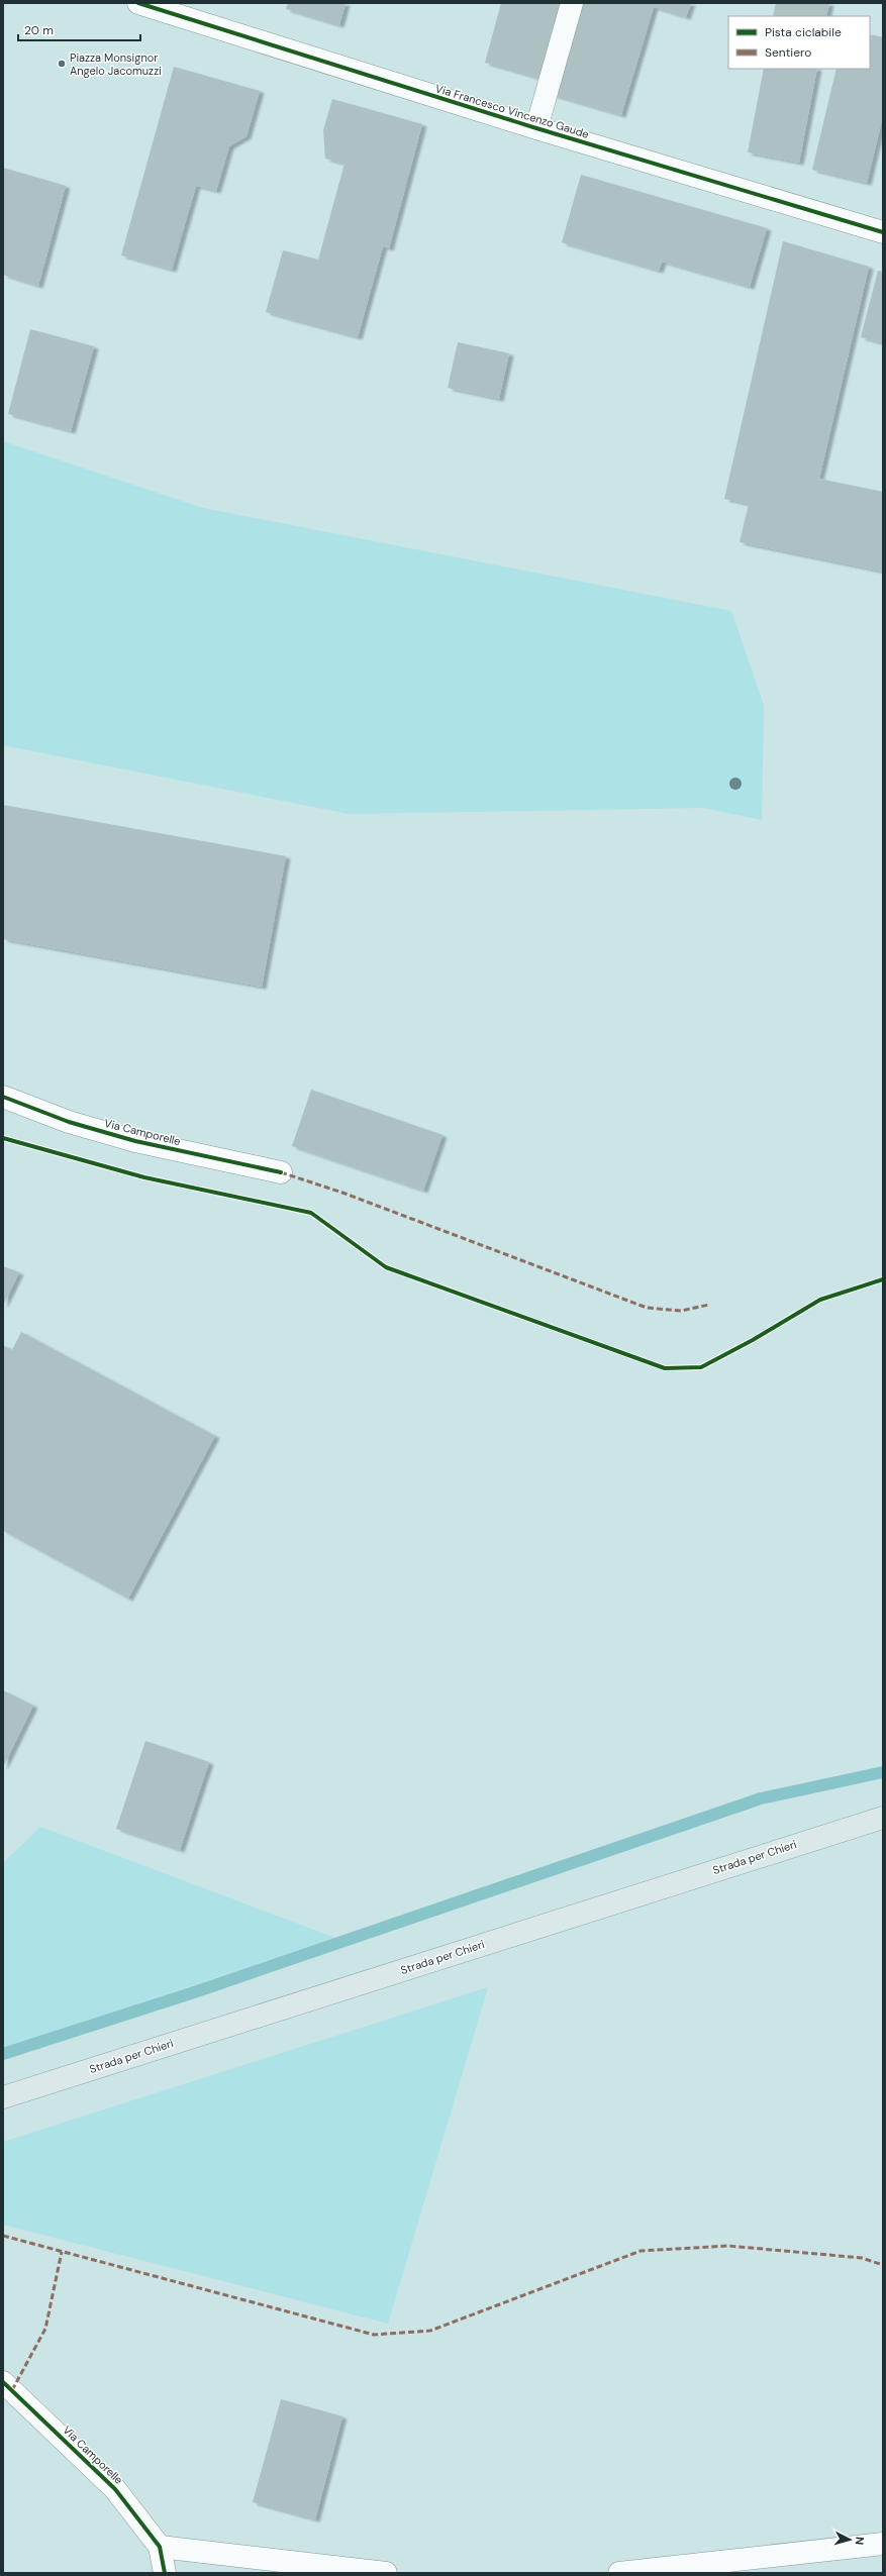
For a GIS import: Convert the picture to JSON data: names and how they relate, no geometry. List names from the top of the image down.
{
  "streets": {
    "main road": ["Strada per Chieri"],
    "street": ["Via Francesco Vincenzo Gaude", "Via Camporelle"]
  },
  "places": ["Piazza Monsignor Angelo Jacomuzzi"],
  "legend": ["Pista ciclabile", "Sentiero"],
  "scale_bar": "20 m",
  "north": "right"
}
